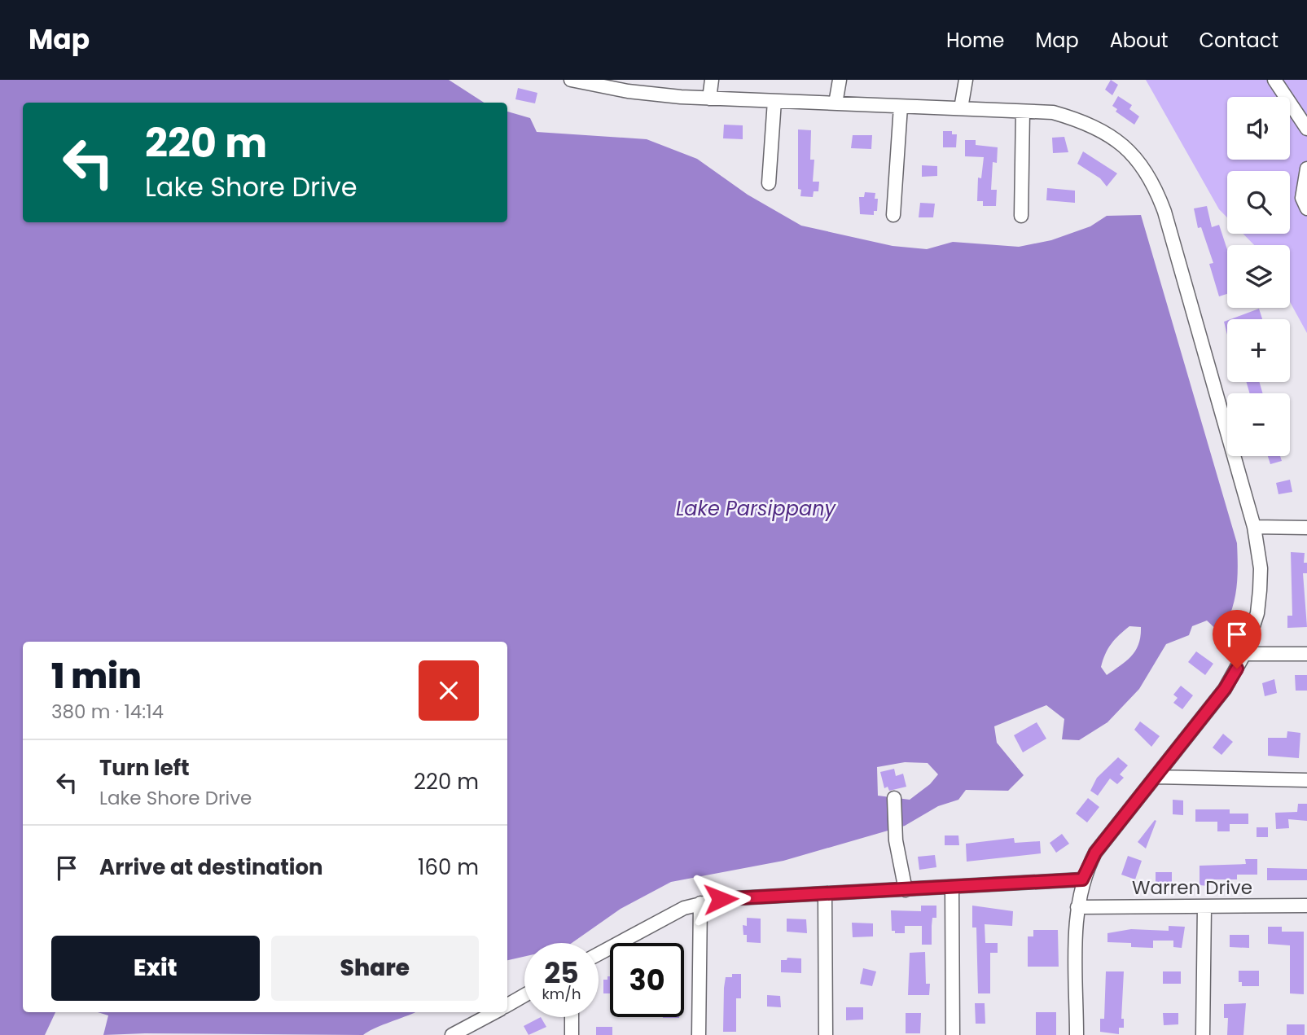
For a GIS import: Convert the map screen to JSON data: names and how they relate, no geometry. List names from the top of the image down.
{
  "streets": {
    "street": ["Warren Drive"]
  },
  "water": ["Lake Parsippany"],
  "page": {
    "header": "Map",
    "nav": [
      "Home",
      "Map",
      "About",
      "Contact"
    ],
    "map_buttons": ["+", "−"],
    "turn": ["220 m", "Lake Shore Drive"],
    "heading": ["1 min", "380 m · 14:14"],
    "list": [
      {
        "name": "Turn left",
        "note": "Lake Shore Drive",
        "value": "220 m"
      },
      {
        "name": "Arrive at destination",
        "value": "160 m"
      }
    ],
    "buttons": ["Exit", "Share"],
    "speed": "25 km/h",
    "limit": "30"
  }
}
